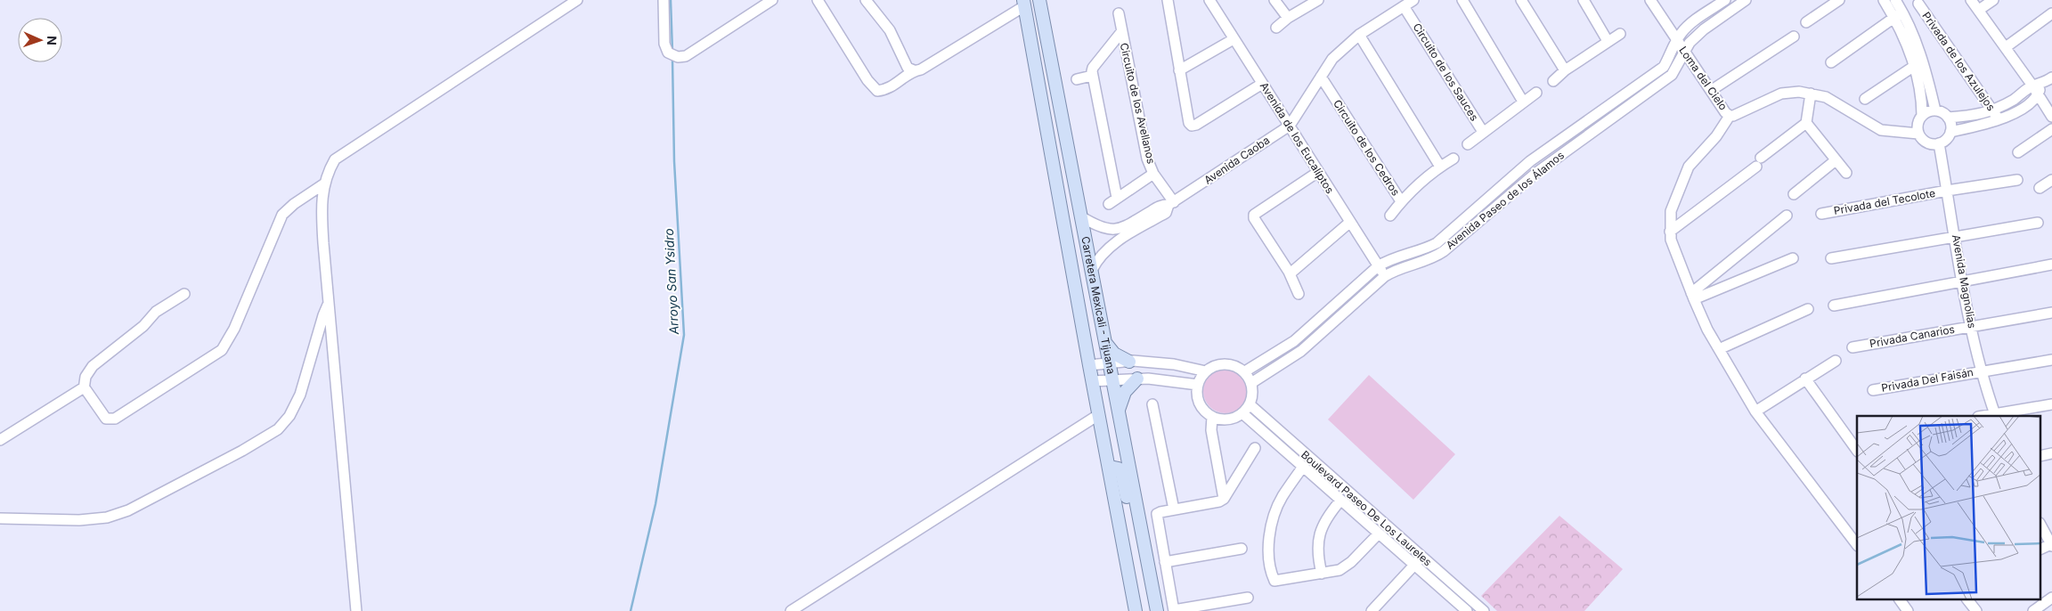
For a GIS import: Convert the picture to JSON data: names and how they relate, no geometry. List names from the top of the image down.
{
  "streets": {
    "main road": ["Carretera Mexicali - Tijuana"],
    "street": [
      "Privada de los Azulejos",
      "Circuito de los Sauces",
      "Loma del Cielo",
      "Circuito de los Avellanos",
      "Avenida de los Eucalíptos",
      "Circuito de los Cedros",
      "Avenida Caoba",
      "Avenida Paseo de los Álamos",
      "Privada del Tecolote",
      "Avenida Magnolias",
      "Privada Canarios",
      "Privada Del Faisán",
      "Boulevard Paseo De Los Laureles"
    ]
  },
  "crossings": [
    ["Circuito de los Sauces", "Avenida Caoba"],
    ["Loma del Cielo", "Avenida Paseo de los Álamos"],
    ["Circuito de los Avellanos", "Avenida Caoba"],
    ["Avenida de los Eucalíptos", "Avenida Caoba"],
    ["Avenida de los Eucalíptos", "Avenida Paseo de los Álamos"],
    ["Circuito de los Cedros", "Avenida Caoba"],
    ["Avenida Paseo de los Álamos", "Boulevard Paseo De Los Laureles"],
    ["Privada del Tecolote", "Avenida Magnolias"],
    ["Avenida Magnolias", "Privada Canarios"],
    ["Avenida Magnolias", "Privada Del Faisán"]
  ],
  "water": ["Arroyo San Ysidro"],
  "north": "right"
}
